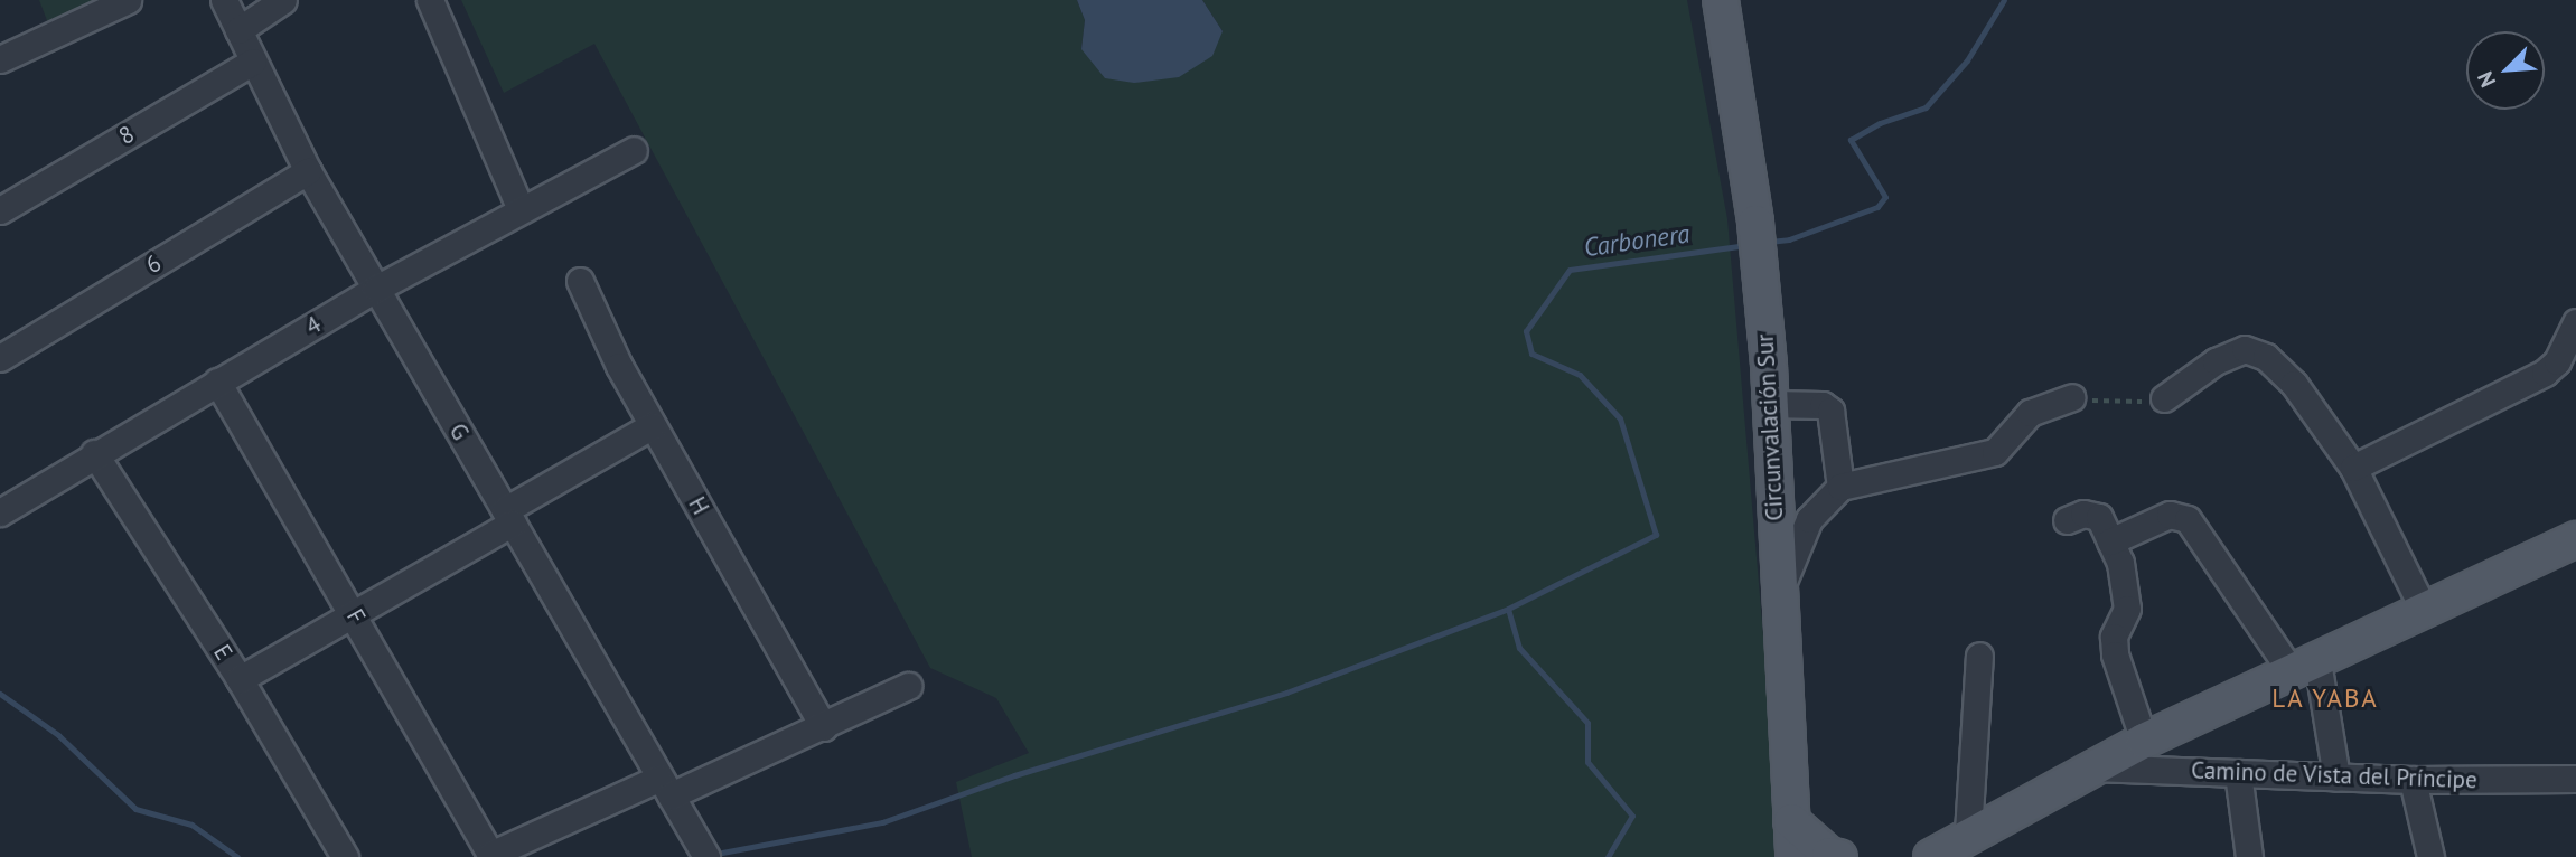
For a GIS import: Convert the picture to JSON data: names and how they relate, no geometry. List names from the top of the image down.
{
  "streets": {
    "main road": ["Circunvalación Sur"],
    "street": [
      "8",
      "6",
      "4",
      "G",
      "H",
      "F",
      "E",
      "Camino de Vista del Príncipe"
    ]
  },
  "crossings": [
    ["8", "G"],
    ["6", "G"],
    ["4", "G"],
    ["4", "F"],
    ["4", "E"],
    ["G", "F"]
  ],
  "districts": ["LA YABA"],
  "water": ["Carbonera"],
  "north": "bottom left"
}
